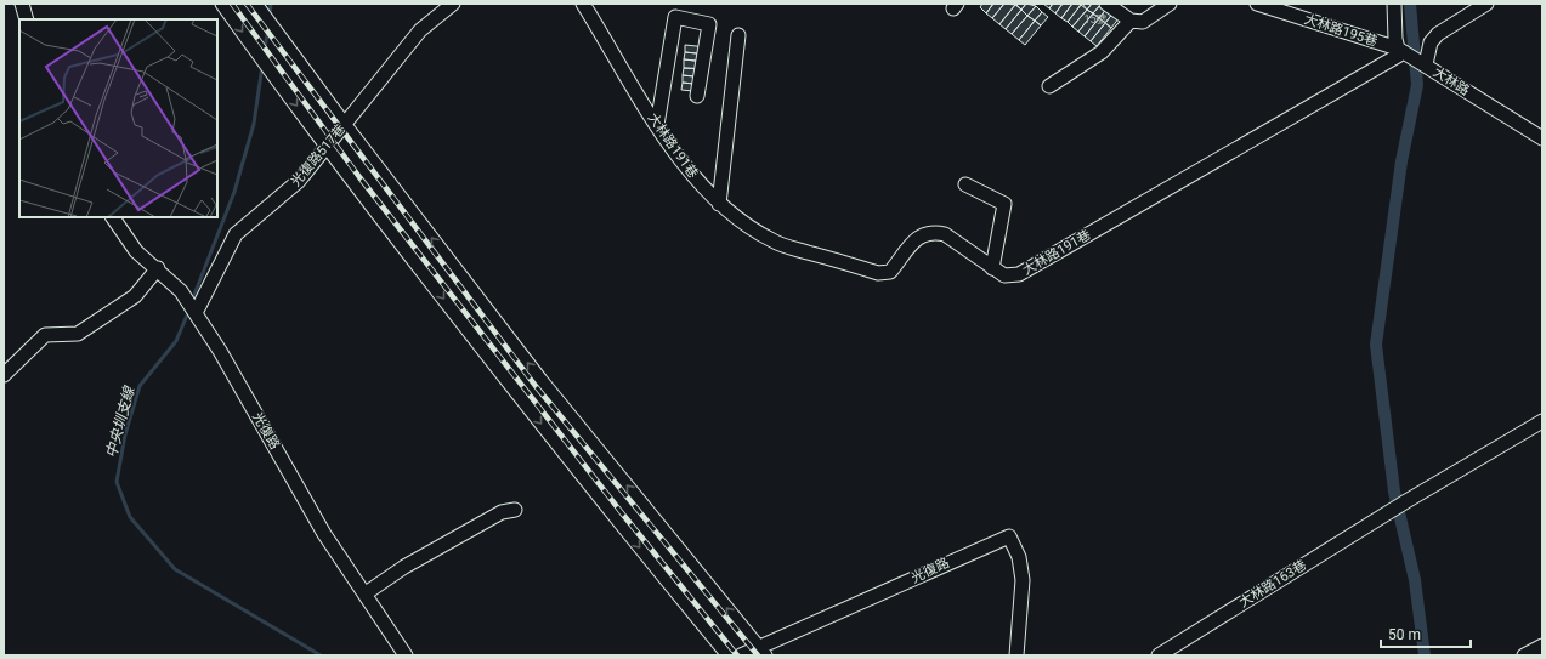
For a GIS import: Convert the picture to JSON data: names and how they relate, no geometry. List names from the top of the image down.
{
  "streets": {
    "street": [
      "大林路195巷",
      "大林路",
      "大林路191巷",
      "光復路517巷",
      "光復路",
      "大林路163巷"
    ]
  },
  "crossings": [
    ["大林路195巷", "大林路"],
    ["大林路195巷", "大林路191巷"],
    ["大林路", "大林路191巷"],
    ["光復路517巷", "光復路"]
  ],
  "water": ["中央圳支線"],
  "house_numbers": ["15號"],
  "scale_bar": "50 m"
}
